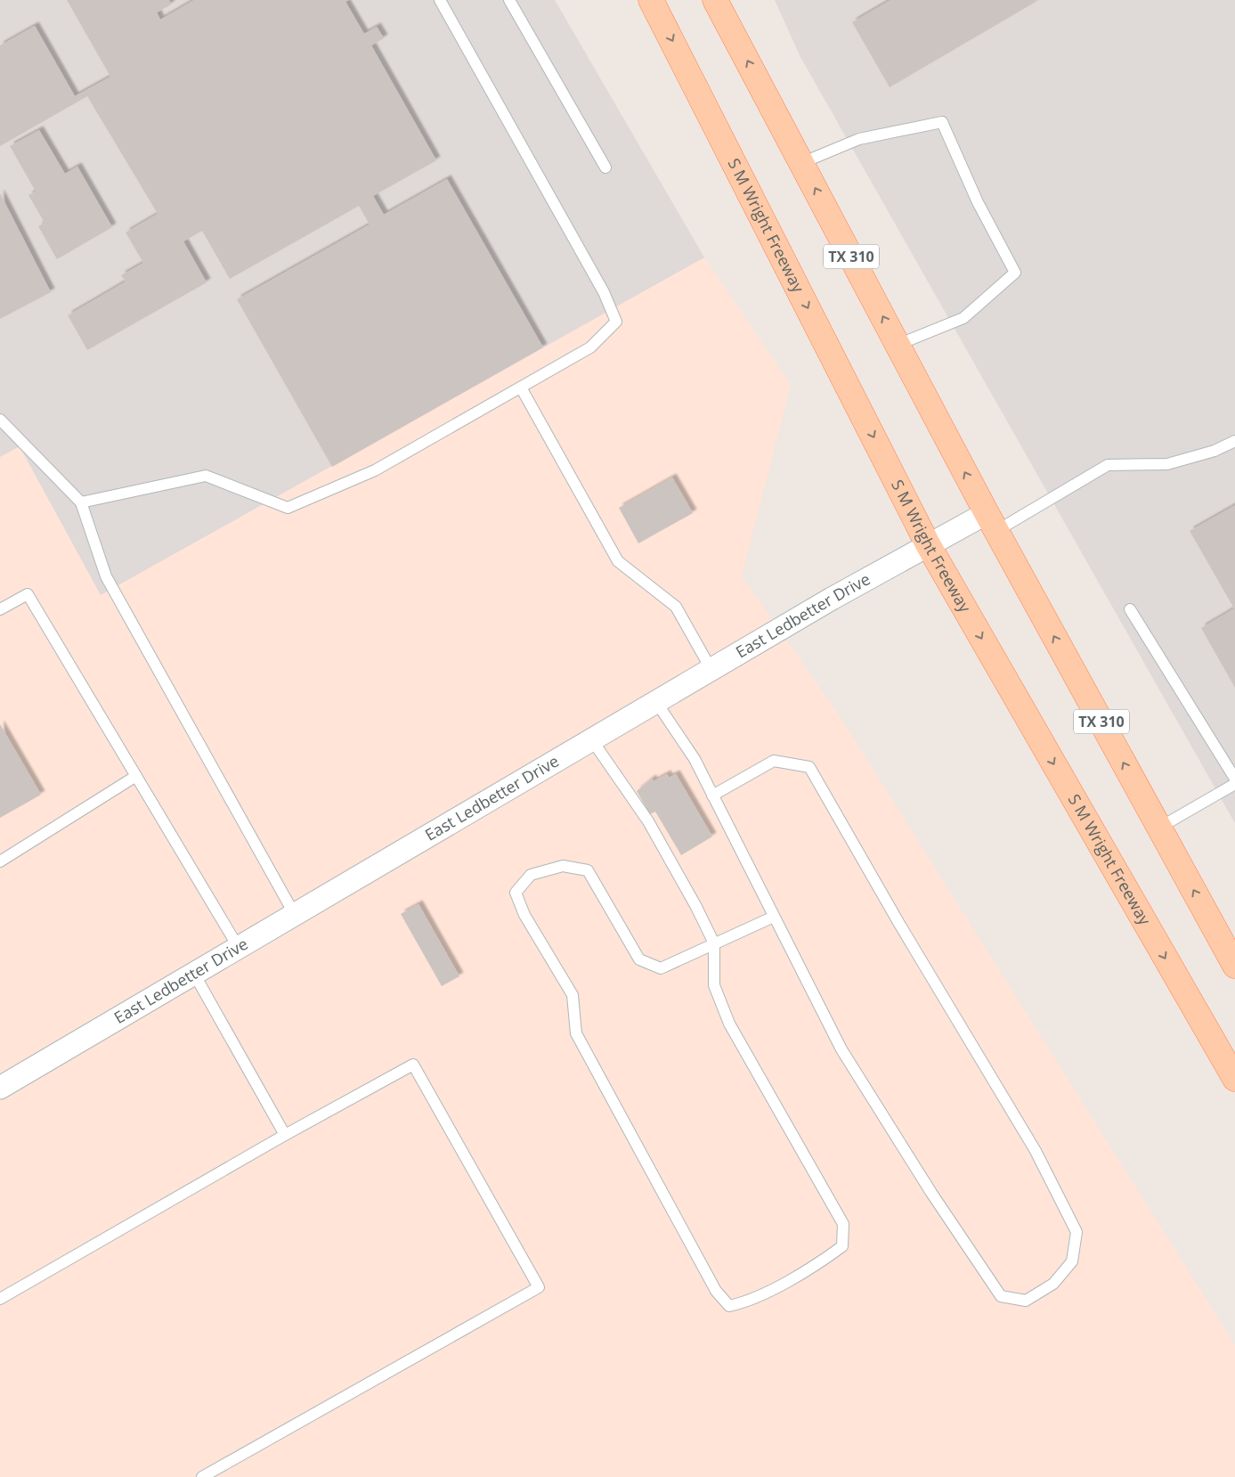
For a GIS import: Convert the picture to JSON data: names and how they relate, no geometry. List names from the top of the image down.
{
  "streets": {
    "main road": ["S M Wright Freeway", "TX 310"],
    "street": ["East Ledbetter Drive"]
  },
  "crossings": [
    ["S M Wright Freeway", "East Ledbetter Drive"],
    ["TX 310", "East Ledbetter Drive"]
  ]
}
